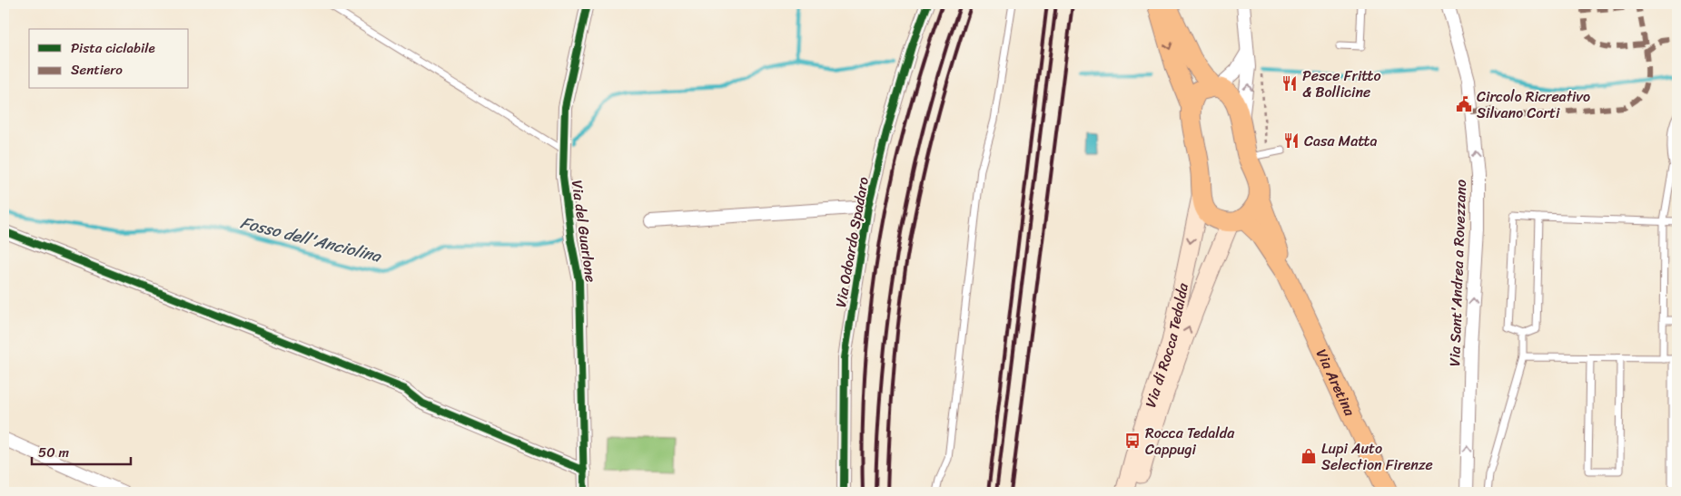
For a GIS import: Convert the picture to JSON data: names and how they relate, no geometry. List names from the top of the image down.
{
  "streets": {
    "main road": ["Via Aretina"],
    "street": [
      "Via del Guarlone",
      "Via Odoardo Spadaro",
      "Via Sant'Andrea a Rovezzano",
      "Via di Rocca Tedalda"
    ]
  },
  "crossings": [
    ["Via di Rocca Tedalda", "Via Aretina"]
  ],
  "one_way": ["Via Sant'Andrea a Rovezzano"],
  "water": ["Fosso dell'Anciolina"],
  "places": {
    "restaurant": ["Pesce Fritto & Bollicine", "Casa Matta"],
    "public building": ["Circolo Ricreativo Silvano Corti"],
    "bus stop": ["Rocca Tedalda Cappugi"],
    "shop": ["Lupi Auto Selection Firenze"]
  },
  "legend": ["Pista ciclabile", "Sentiero"],
  "scale_bar": "50 m"
}
